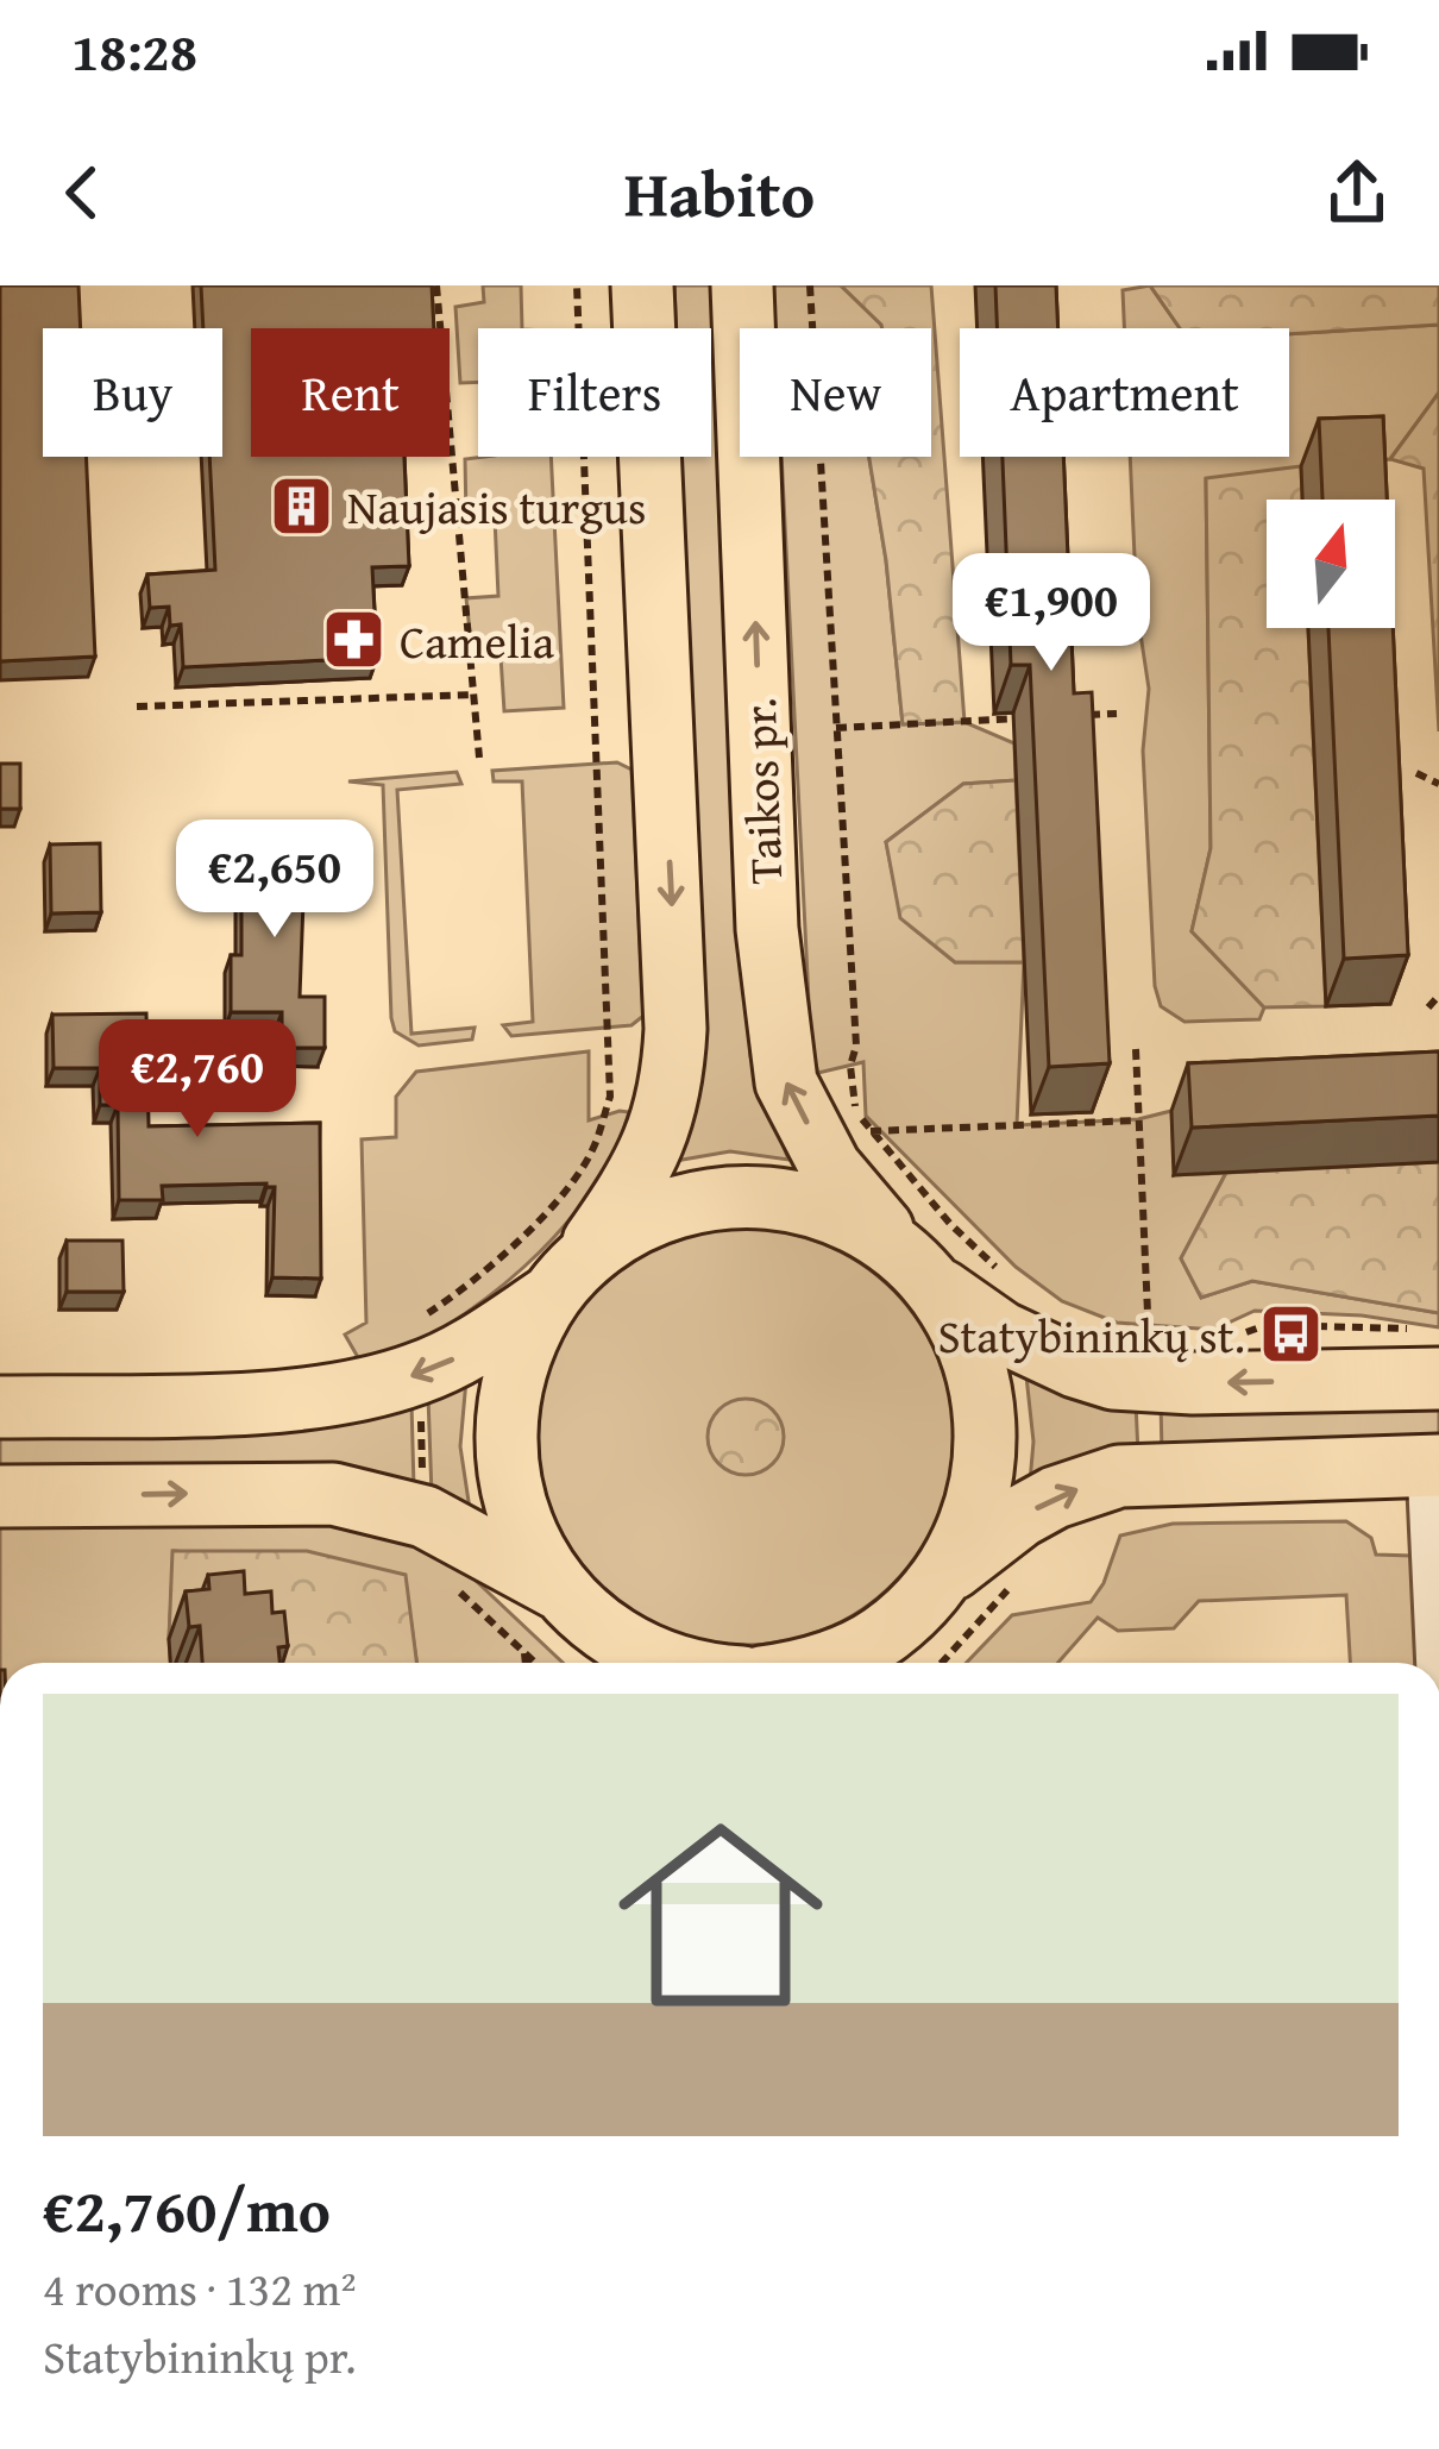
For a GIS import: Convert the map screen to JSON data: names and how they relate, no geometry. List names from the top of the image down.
{
  "streets": {
    "main road": ["Taikos pr."]
  },
  "places": {
    "building": ["Naujasis turgus"],
    "pharmacy": ["Camelia"],
    "bus stop": ["Statybininkų st."]
  },
  "north": "top",
  "page": {
    "status": "18:28",
    "header": "Habito",
    "chip": [
      "Buy",
      "Rent",
      "Filters",
      "New",
      "Apartment"
    ],
    "price": ["€1,900", "€2,650", "€2,760"],
    "list": [
      {
        "name": "€2,760/mo",
        "note": "4 rooms · 132 m² · Statybininkų pr."
      }
    ]
  }
}
